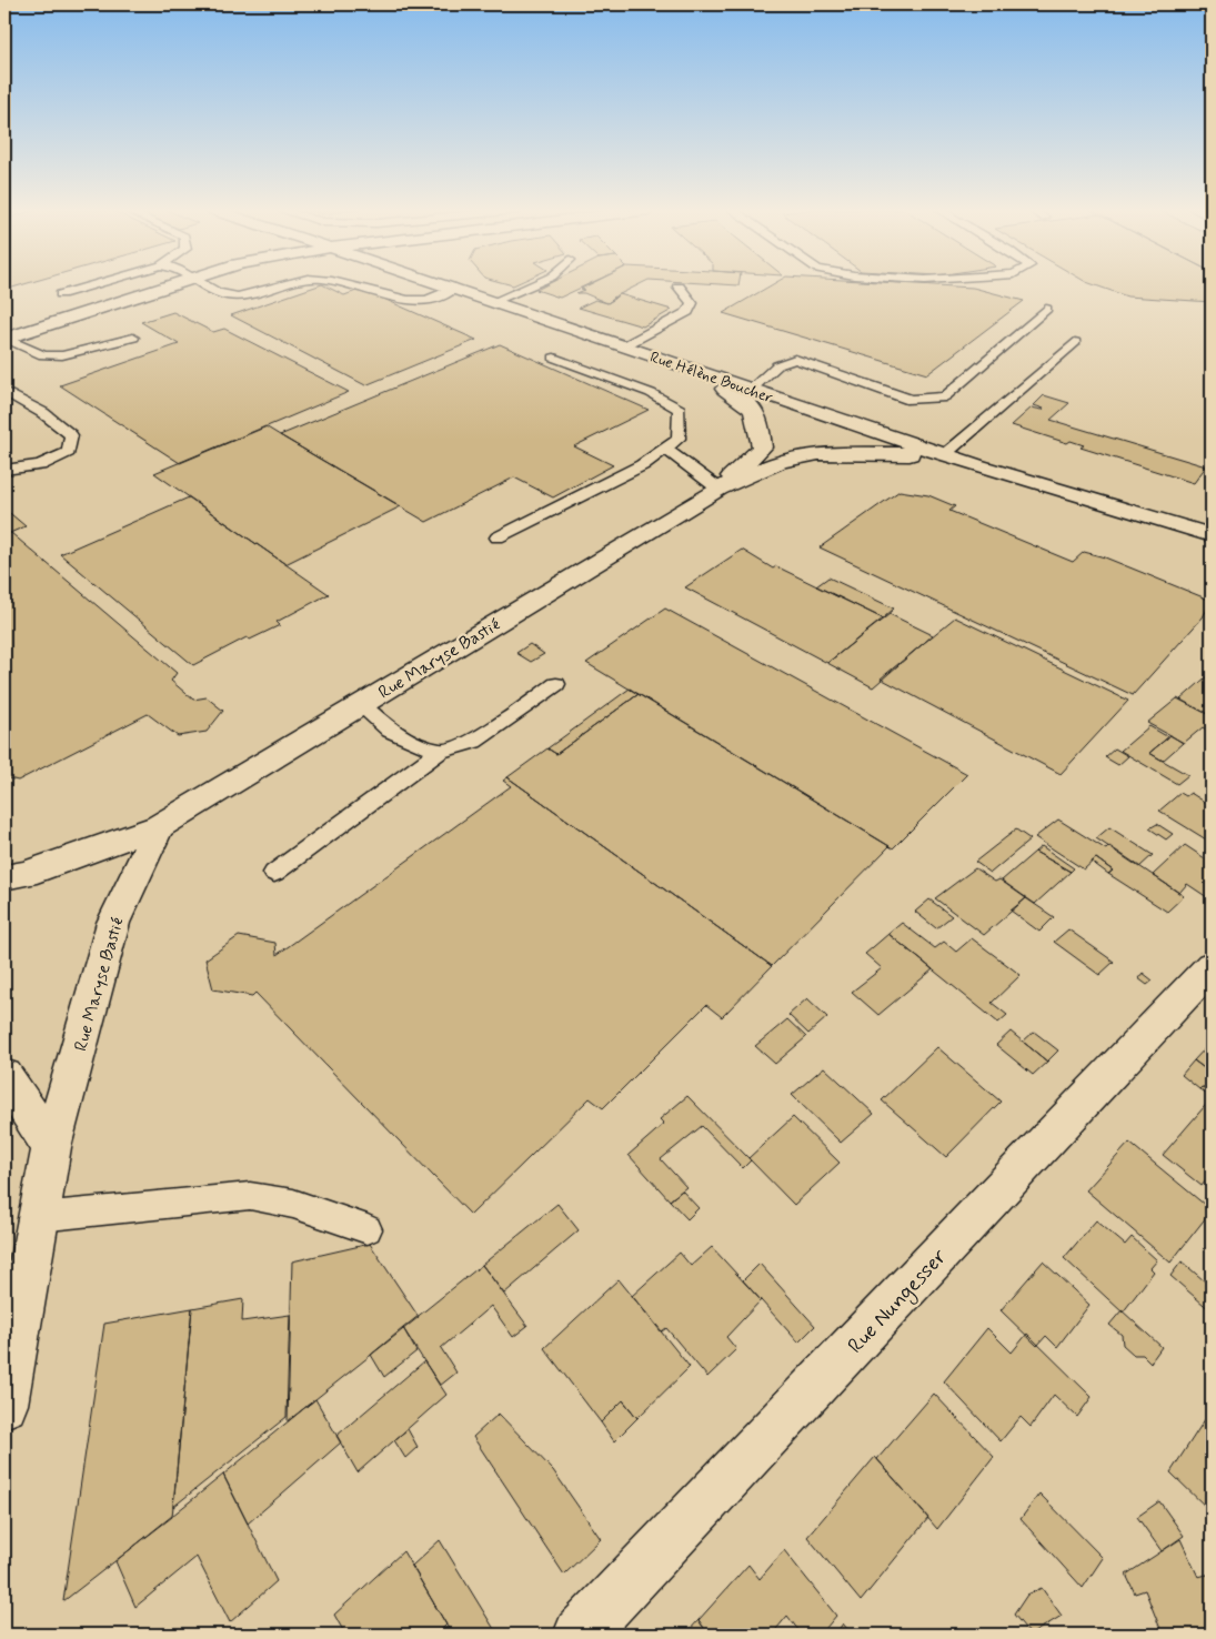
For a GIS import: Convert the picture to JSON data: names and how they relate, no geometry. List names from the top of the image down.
{
  "streets": {
    "street": ["Rue Hélène Boucher", "Rue Maryse Bastié", "Rue Nungesser"]
  },
  "crossings": [
    ["Rue Hélène Boucher", "Rue Maryse Bastié"]
  ]
}
